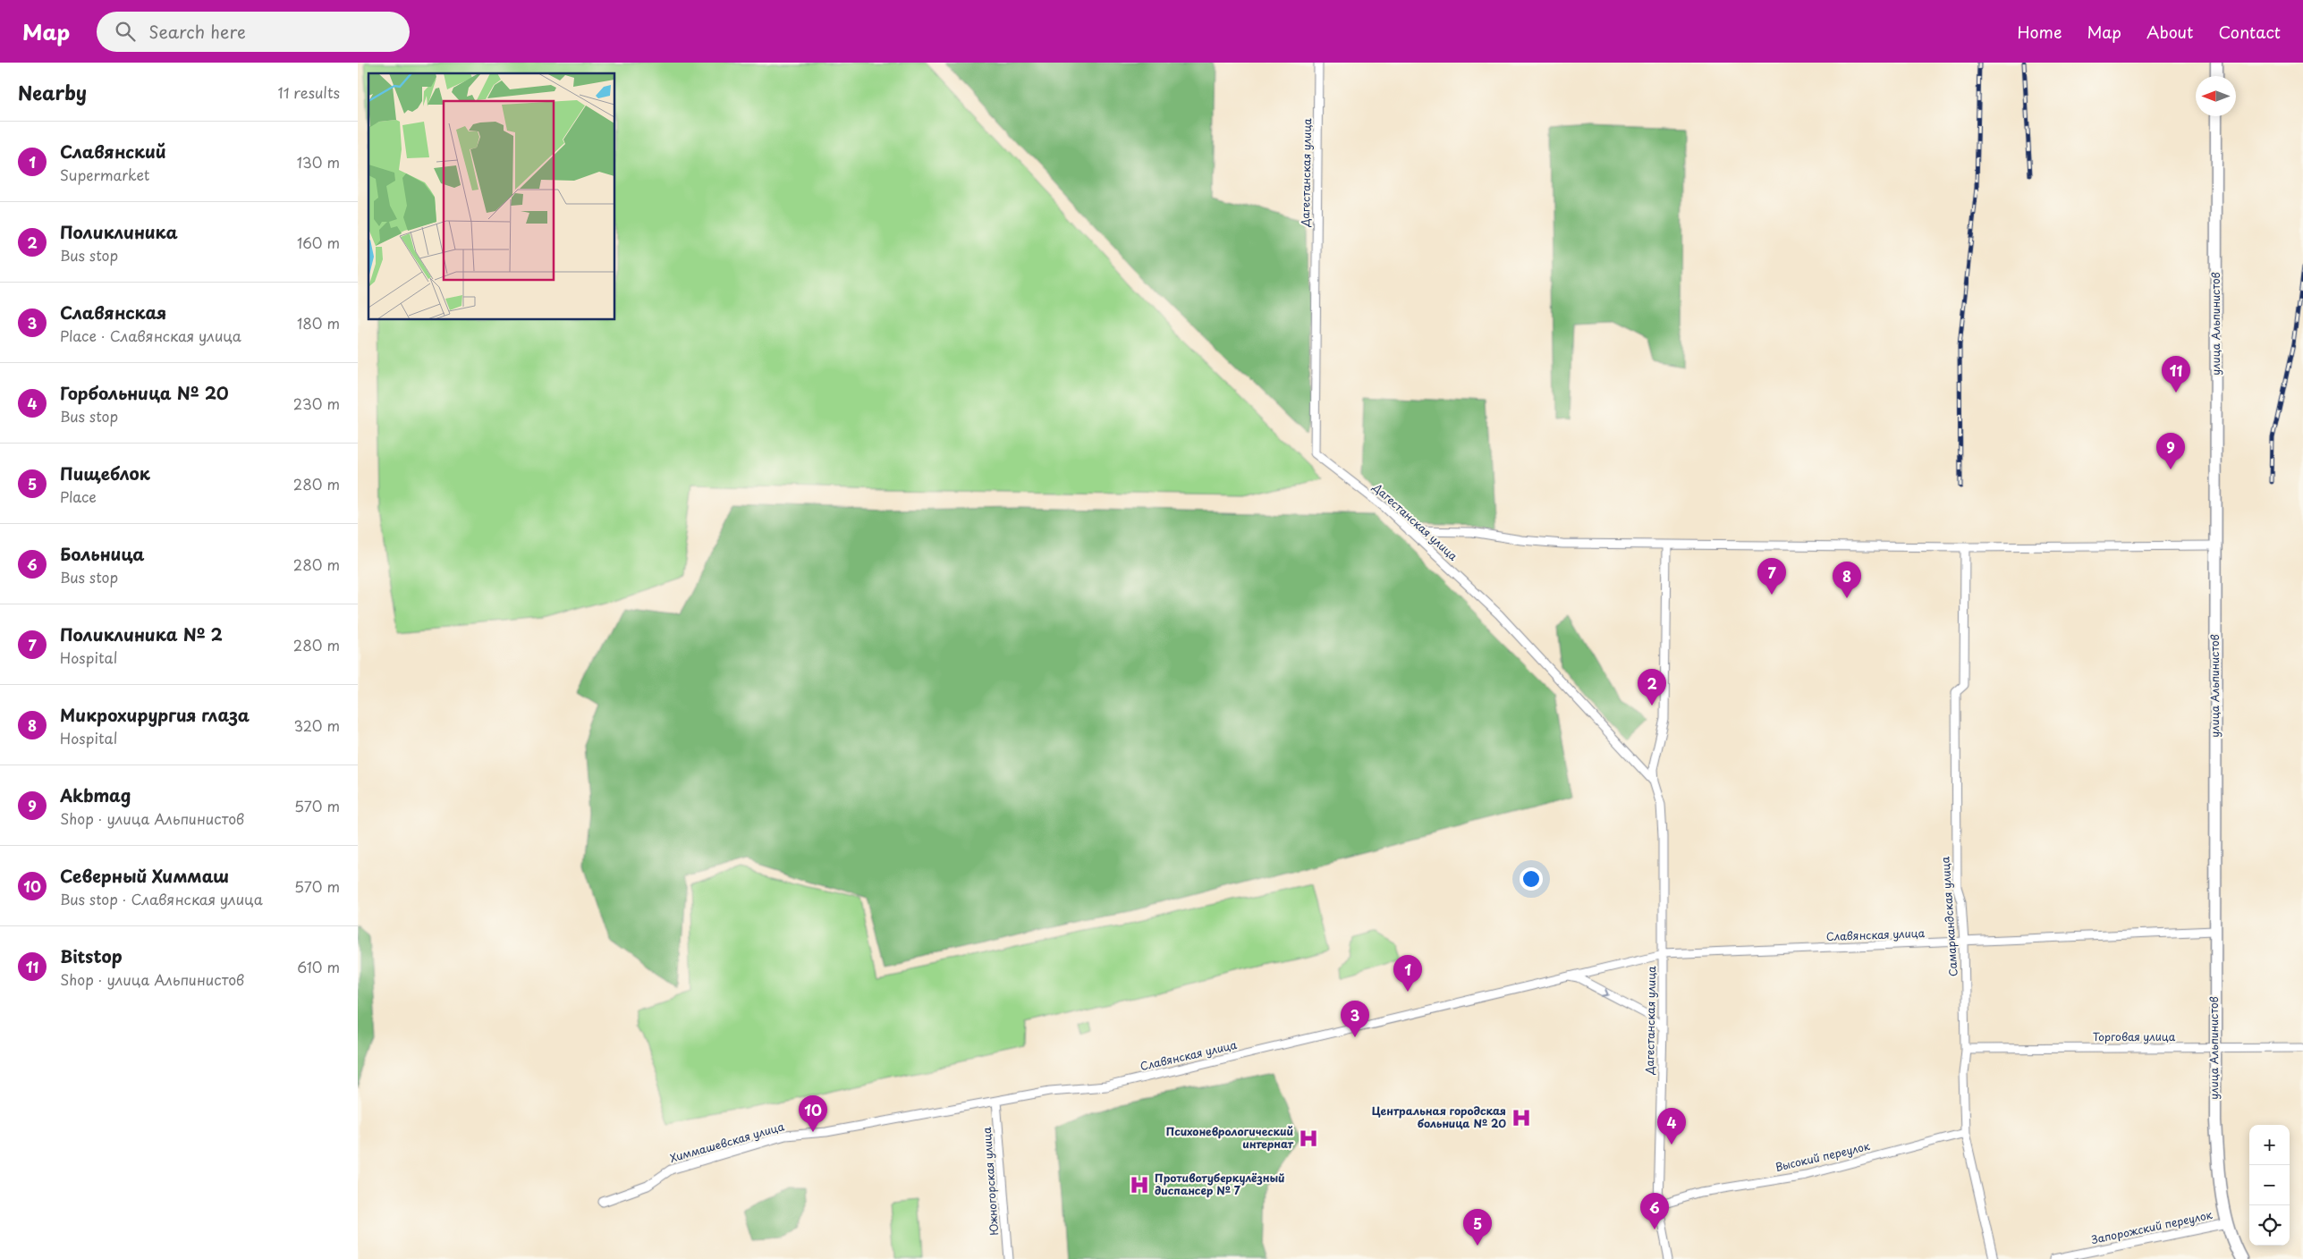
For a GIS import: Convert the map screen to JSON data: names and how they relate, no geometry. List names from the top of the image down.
{
  "streets": {
    "main road": ["улица Альпинистов"],
    "street": [
      "Дагестанская улица",
      "Самаркандская улица",
      "Славянская улица",
      "Торговая улица",
      "Химмашевская улица",
      "Высокий переулок",
      "Южногорская улица",
      "Запорожский переулок"
    ]
  },
  "crossings": [
    ["Дагестанская улица", "Славянская улица"],
    ["Дагестанская улица", "Высокий переулок"],
    ["улица Альпинистов", "Славянская улица"],
    ["улица Альпинистов", "Торговая улица"],
    ["улица Альпинистов", "Запорожский переулок"],
    ["Самаркандская улица", "Славянская улица"],
    ["Самаркандская улица", "Торговая улица"],
    ["Самаркандская улица", "Высокий переулок"],
    ["Славянская улица", "Химмашевская улица"],
    ["Славянская улица", "Южногорская улица"]
  ],
  "places": {
    "hospital": ["Центральная городская больница № 20", "Психоневрологический интернат", "Противотуберкулёзный диспансер № 7"]
  },
  "north": "left",
  "page": {
    "header": "Map",
    "search": "Search here",
    "nav": [
      "Home",
      "Map",
      "About",
      "Contact"
    ],
    "heading": ["Nearby", "11 results"],
    "list": [
      {
        "mark": "1",
        "name": "Славянский",
        "note": "Supermarket",
        "value": "130 m"
      },
      {
        "mark": "2",
        "name": "Поликлиника",
        "note": "Bus stop",
        "value": "160 m"
      },
      {
        "mark": "3",
        "name": "Славянская",
        "note": "Place · Славянская улица",
        "value": "180 m"
      },
      {
        "mark": "4",
        "name": "Горбольница № 20",
        "note": "Bus stop",
        "value": "230 m"
      },
      {
        "mark": "5",
        "name": "Пищеблок",
        "note": "Place",
        "value": "280 m"
      },
      {
        "mark": "6",
        "name": "Больница",
        "note": "Bus stop",
        "value": "280 m"
      },
      {
        "mark": "7",
        "name": "Поликлиника № 2",
        "note": "Hospital",
        "value": "280 m"
      },
      {
        "mark": "8",
        "name": "Микрохирургия глаза",
        "note": "Hospital",
        "value": "320 m"
      },
      {
        "mark": "9",
        "name": "Akbmag",
        "note": "Shop · улица Альпинистов",
        "value": "570 m"
      },
      {
        "mark": "10",
        "name": "Северный Химмаш",
        "note": "Bus stop · Славянская улица",
        "value": "570 m"
      },
      {
        "mark": "11",
        "name": "Bitstop",
        "note": "Shop · улица Альпинистов",
        "value": "610 m"
      }
    ],
    "pins": [
      "11",
      "9",
      "7",
      "8",
      "2",
      "1",
      "3",
      "10",
      "4",
      "6",
      "5"
    ],
    "map_buttons": ["+", "−"]
  }
}
